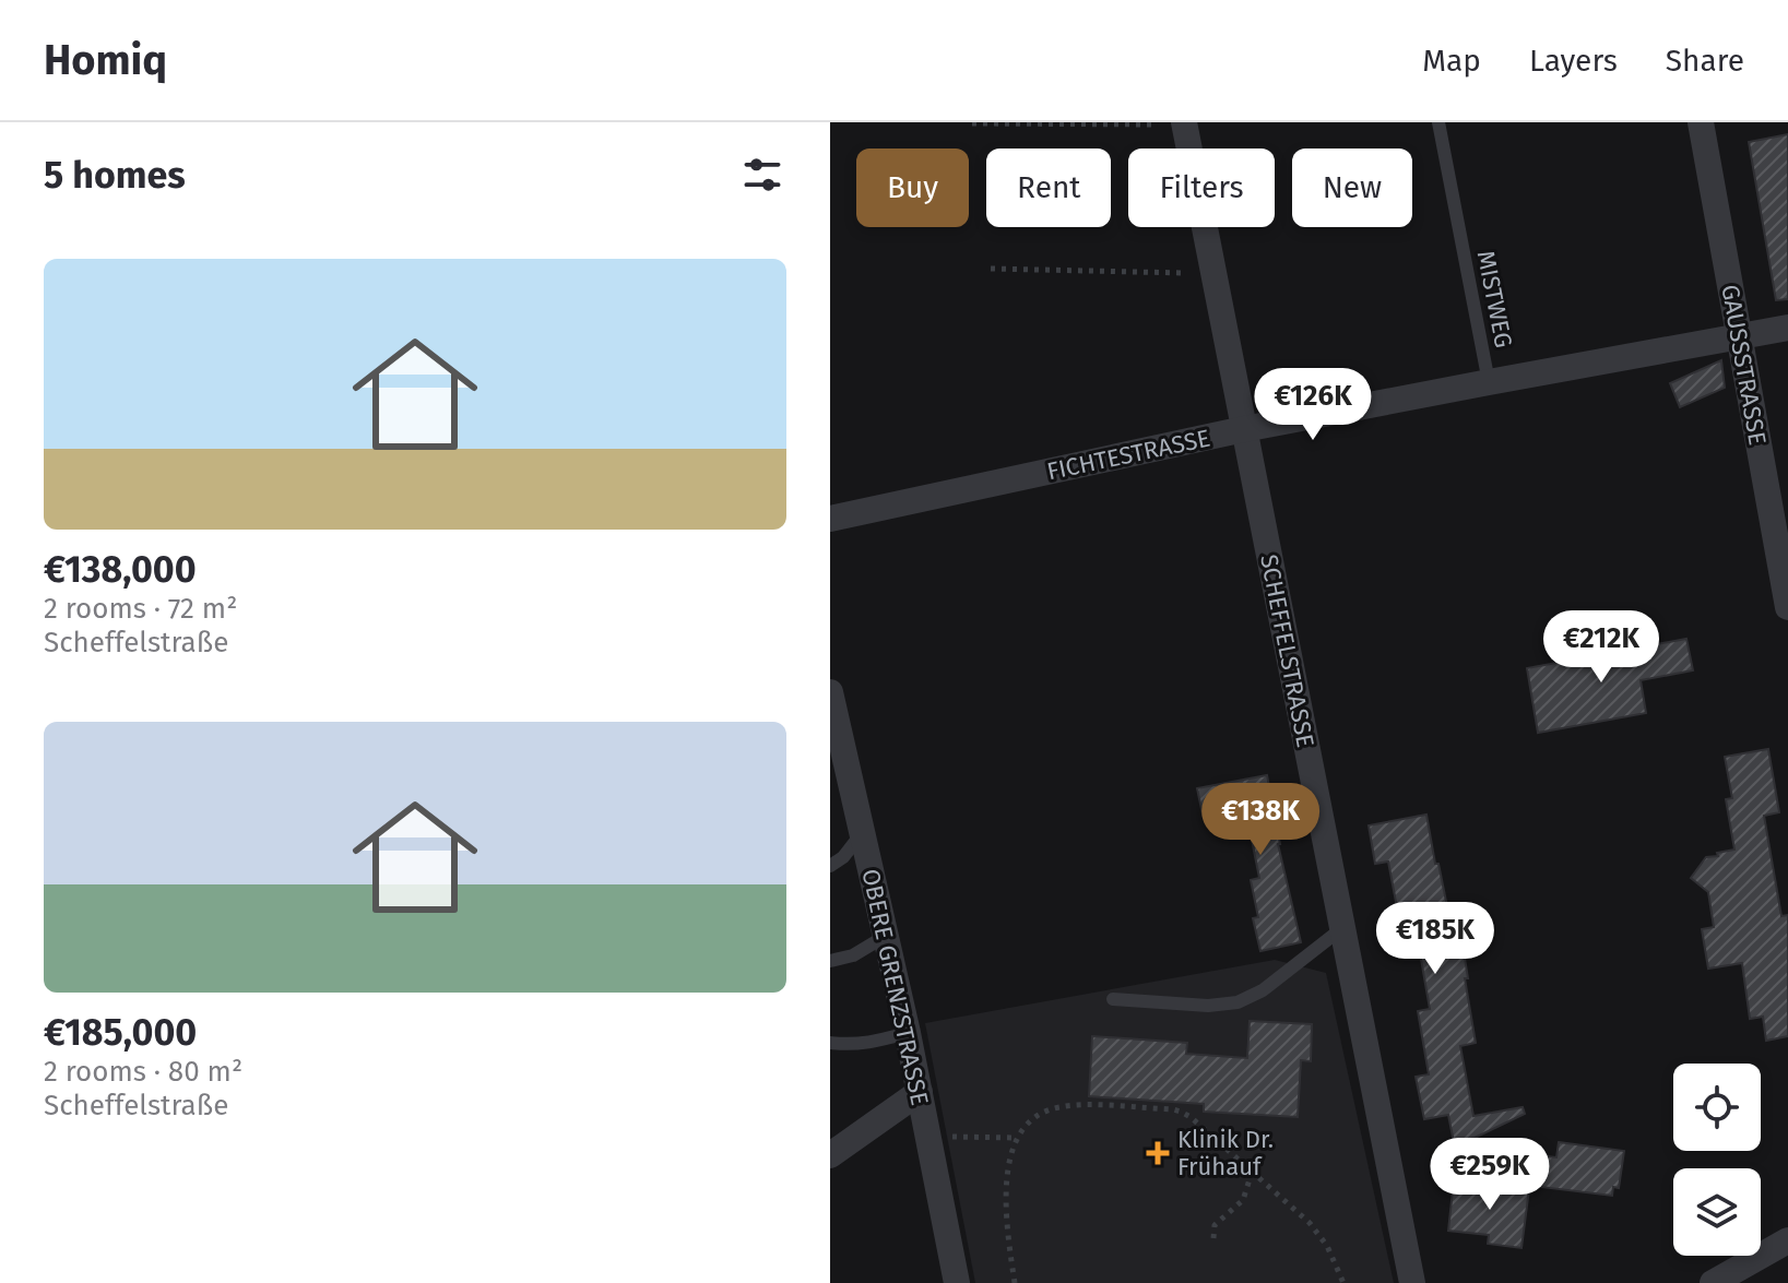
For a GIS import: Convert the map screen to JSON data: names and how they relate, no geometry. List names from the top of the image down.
{
  "streets": {
    "street": [
      "GAUSSSTRASSE",
      "FICHTESTRASSE",
      "SCHEFFELSTRASSE",
      "OBERE GRENZSTRASSE"
    ],
    "lane": ["MISTWEG"]
  },
  "crossings": [
    ["MISTWEG", "FICHTESTRASSE"],
    ["GAUSSSTRASSE", "FICHTESTRASSE"],
    ["FICHTESTRASSE", "SCHEFFELSTRASSE"]
  ],
  "places": {
    "health": ["Klinik Dr. Frühauf"]
  },
  "page": {
    "header": "Homiq",
    "nav": ["Map", "Layers", "Share"],
    "heading": "5 homes",
    "chip": [
      "Buy",
      "Rent",
      "Filters",
      "New"
    ],
    "list": [
      {
        "name": "€138,000",
        "note": "2 rooms · 72 m² · Scheffelstraße"
      },
      {
        "name": "€185,000",
        "note": "2 rooms · 80 m² · Scheffelstraße"
      }
    ],
    "price": [
      "€126K",
      "€212K",
      "€138K",
      "€185K",
      "€259K"
    ]
  }
}
